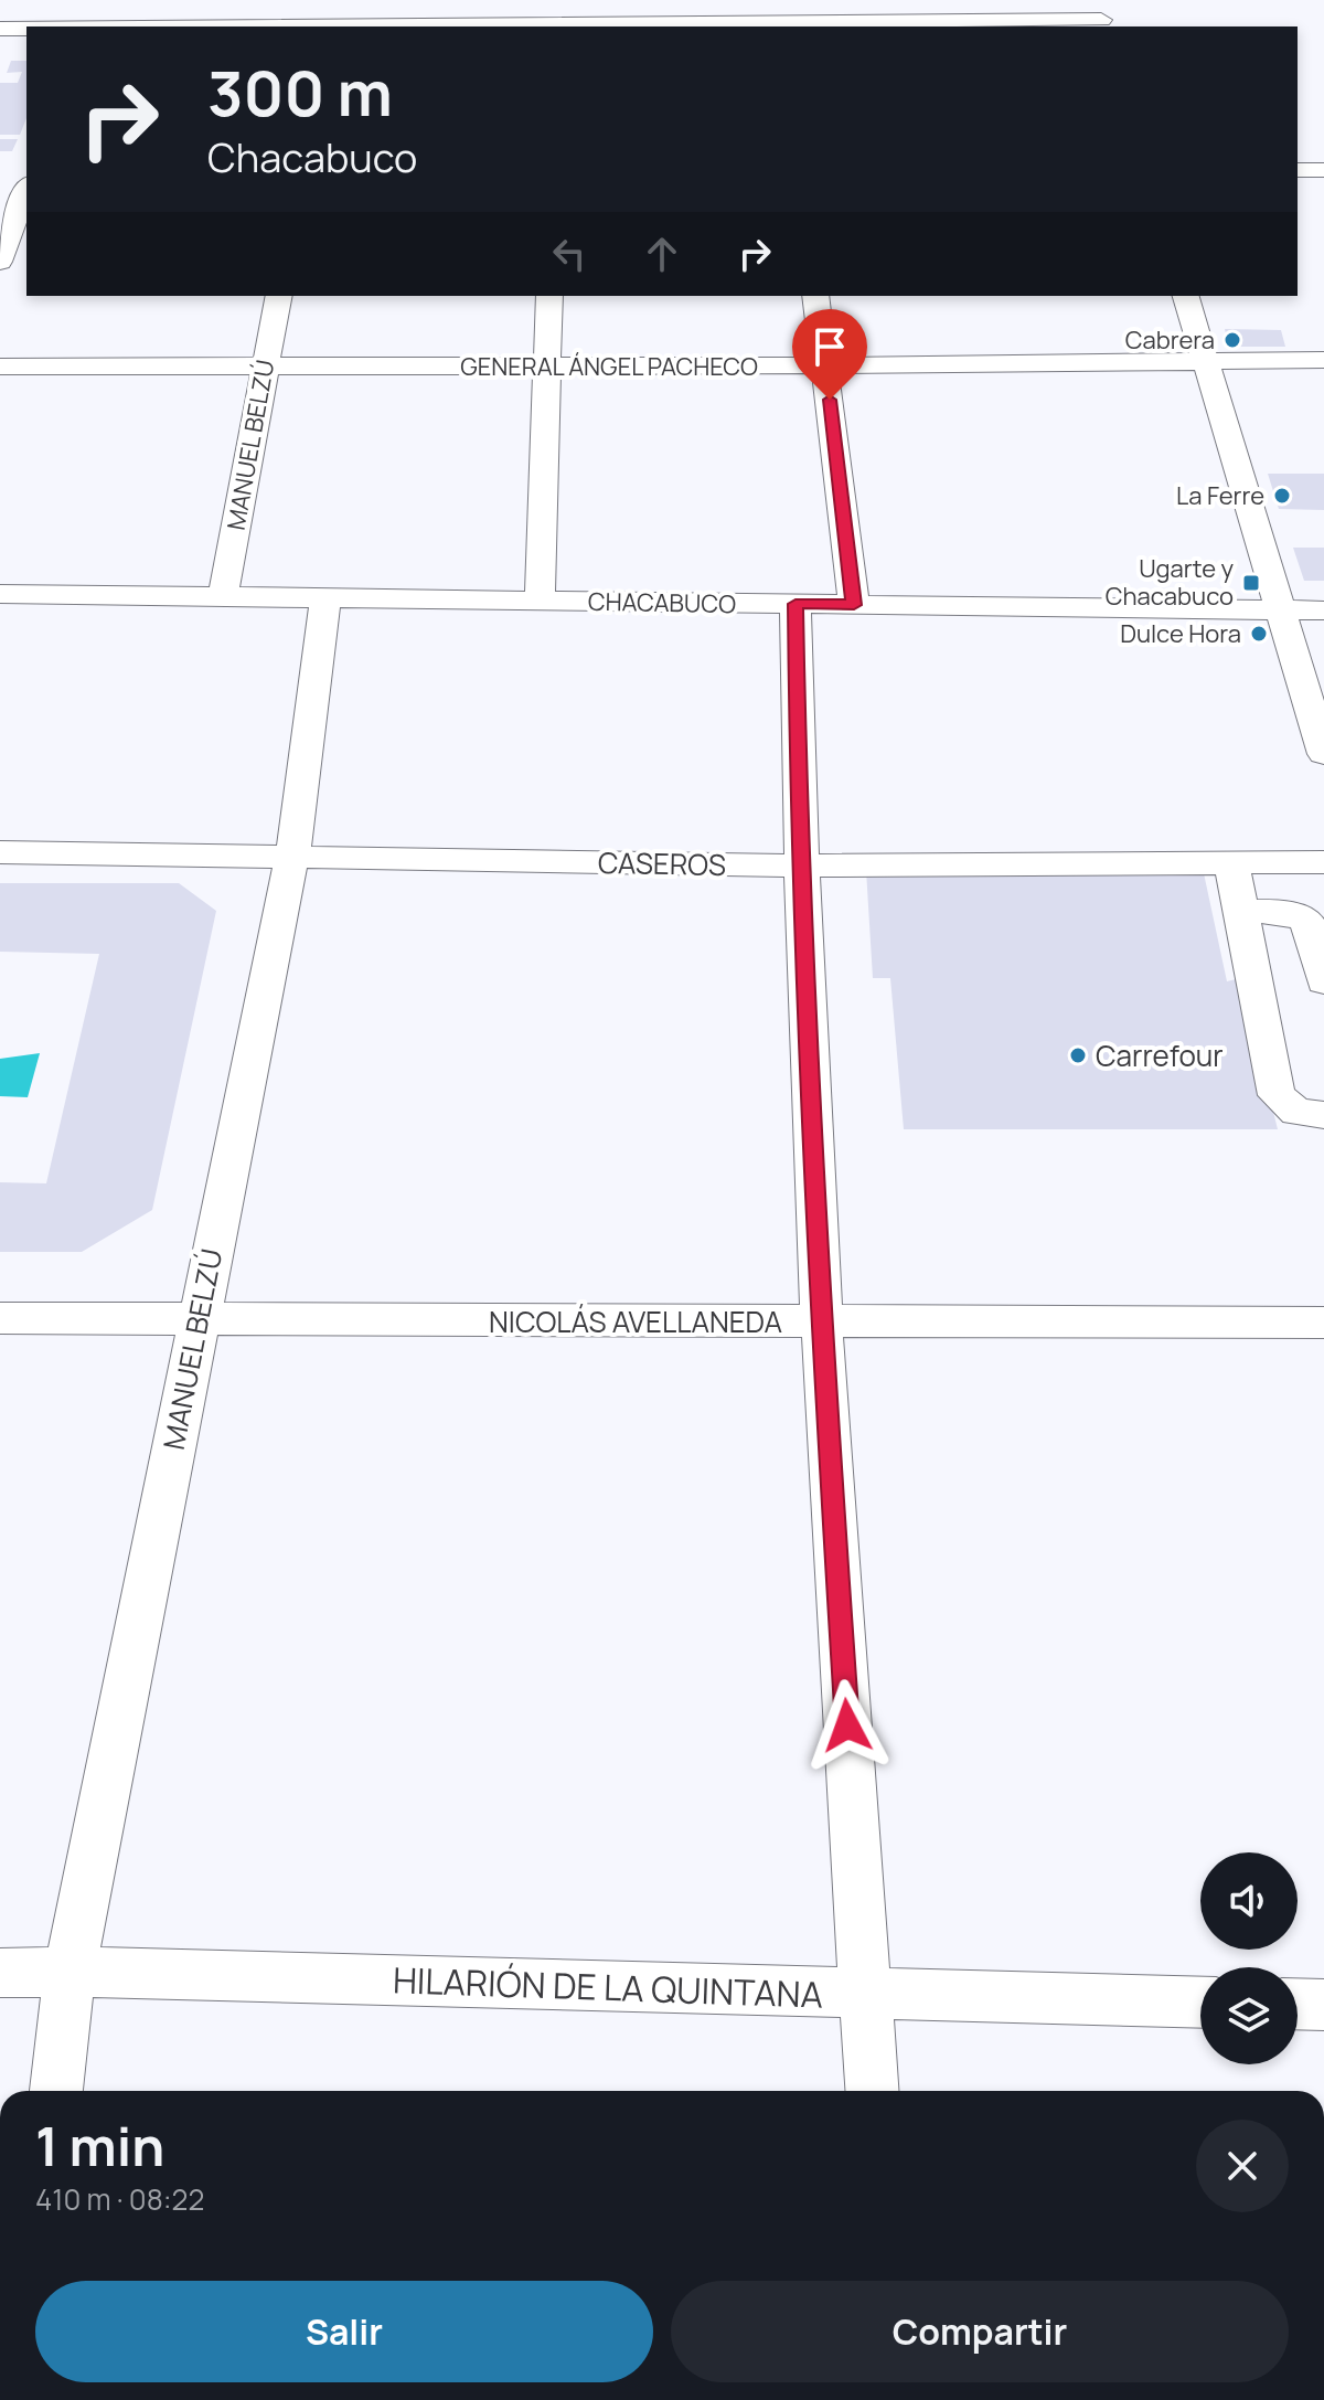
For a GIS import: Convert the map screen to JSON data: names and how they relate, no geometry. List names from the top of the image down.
{
  "streets": {
    "street": [
      "GENERAL ÁNGEL PACHECO",
      "MANUEL BELZÚ",
      "CHACABUCO",
      "CASEROS",
      "NICOLÁS AVELLANEDA",
      "HILARIÓN DE LA QUINTANA"
    ]
  },
  "crossings": [
    ["GENERAL ÁNGEL PACHECO", "MANUEL BELZÚ"],
    ["MANUEL BELZÚ", "CHACABUCO"],
    ["MANUEL BELZÚ", "CASEROS"],
    ["MANUEL BELZÚ", "NICOLÁS AVELLANEDA"],
    ["MANUEL BELZÚ", "HILARIÓN DE LA QUINTANA"]
  ],
  "places": {
    "other": [
      "Cabrera",
      "La Ferre",
      "Dulce Hora",
      "Carrefour"
    ],
    "transit": ["Ugarte y Chacabuco"]
  },
  "page": {
    "turn": ["300 m", "Chacabuco"],
    "heading": ["1 min", "410 m · 08:22"],
    "buttons": ["Salir", "Compartir"]
  }
}
